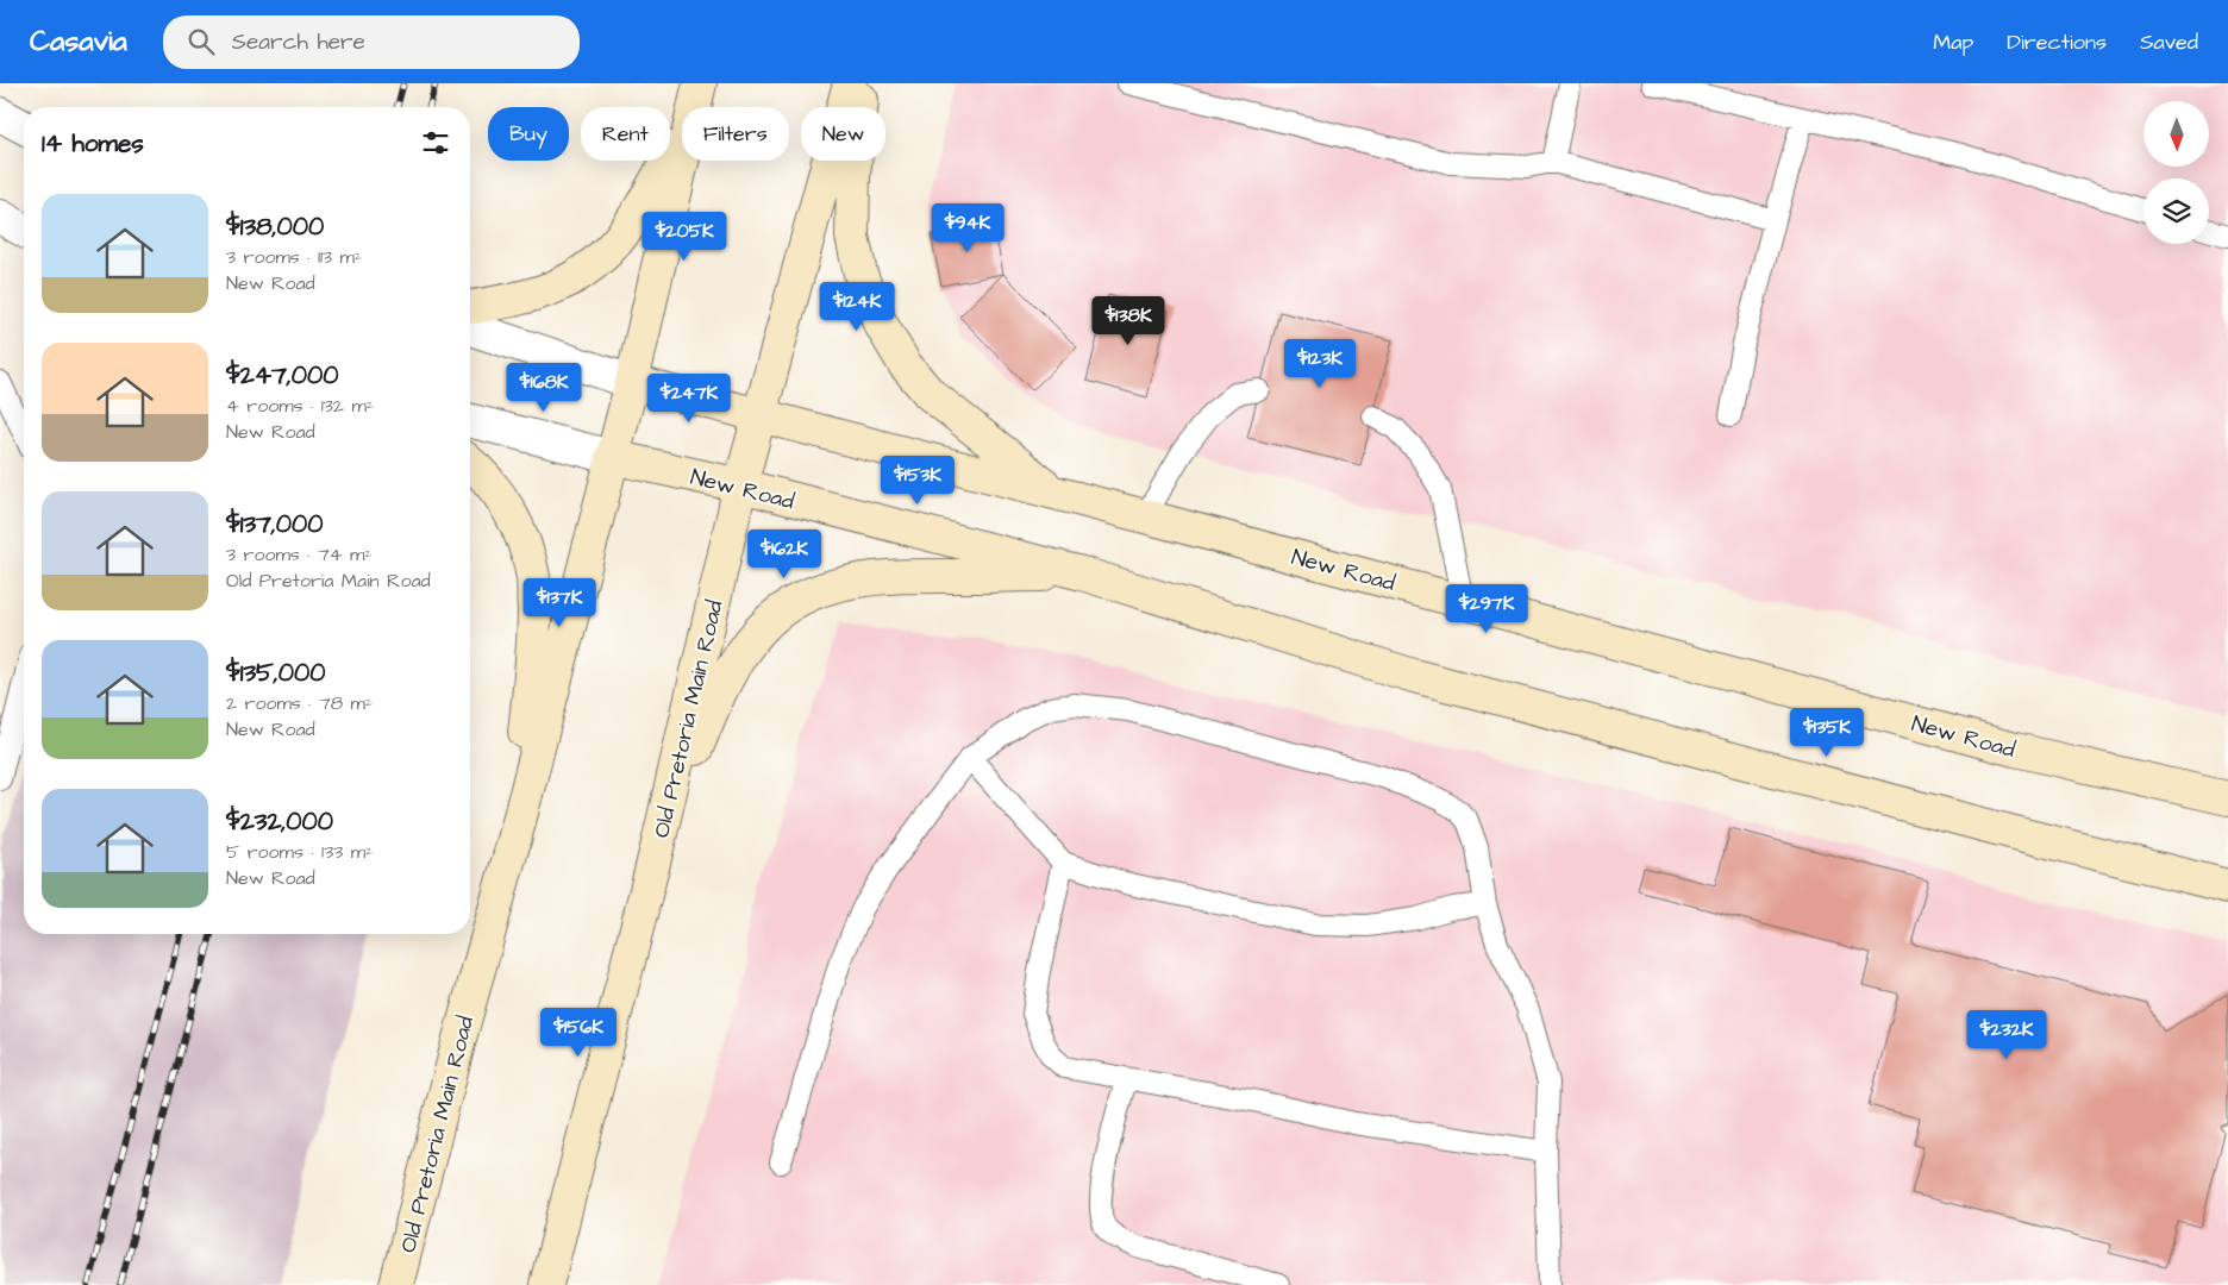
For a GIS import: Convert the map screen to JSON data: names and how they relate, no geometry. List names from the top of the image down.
{
  "streets": {
    "main road": ["New Road", "Old Pretoria Main Road"]
  },
  "crossings": [
    ["New Road", "Old Pretoria Main Road"]
  ],
  "north": "bottom",
  "page": {
    "header": "Casavia",
    "search": "Search here",
    "nav": ["Map", "Directions", "Saved"],
    "chip": [
      "Buy",
      "Rent",
      "Filters",
      "New"
    ],
    "heading": "14 homes",
    "list": [
      {
        "name": "$138,000",
        "note": "3 rooms · 113 m² · New Road"
      },
      {
        "name": "$247,000",
        "note": "4 rooms · 132 m² · New Road"
      },
      {
        "name": "$137,000",
        "note": "3 rooms · 74 m² · Old Pretoria Main Road"
      },
      {
        "name": "$135,000",
        "note": "2 rooms · 78 m² · New Road"
      },
      {
        "name": "$232,000",
        "note": "5 rooms · 133 m² · New Road"
      }
    ],
    "price": [
      "$94K",
      "$205K",
      "$124K",
      "$138K",
      "$123K",
      "$168K",
      "$247K",
      "$153K",
      "$162K",
      "$137K",
      "$297K",
      "$135K",
      "$156K",
      "$232K"
    ]
  }
}
